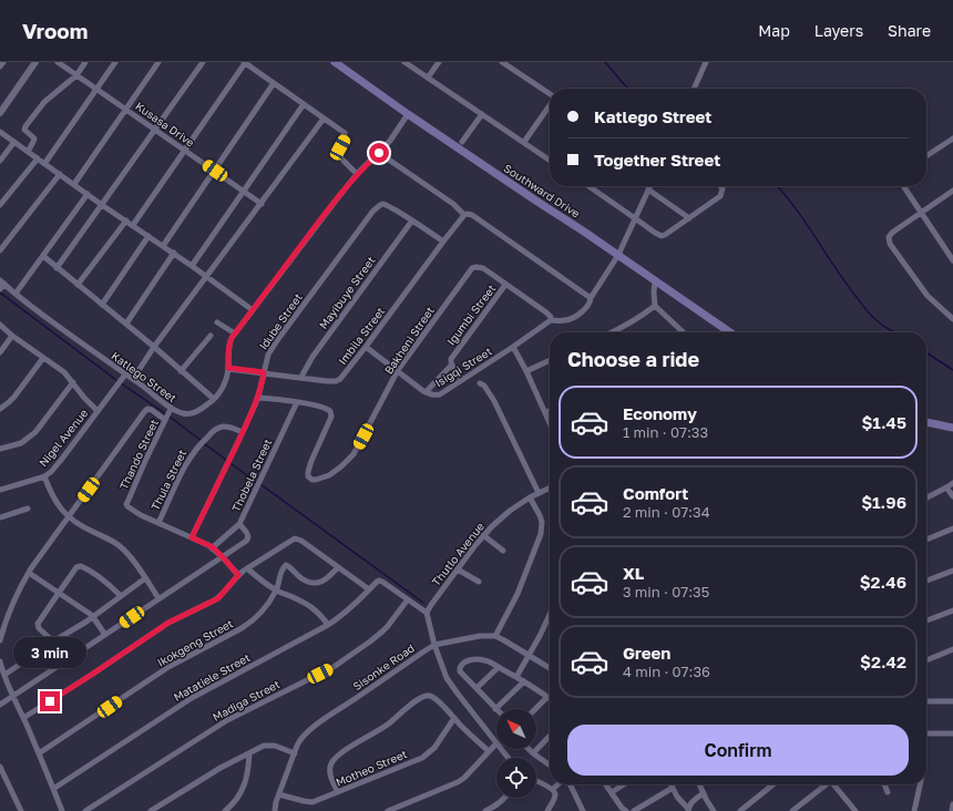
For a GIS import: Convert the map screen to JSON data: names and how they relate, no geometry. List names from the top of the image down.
{
  "streets": {
    "main road": ["Southward Drive"],
    "street": [
      "Kusasa Drive",
      "Mayibuye Street",
      "Igumbi Street",
      "Idube Street",
      "Imbila Street",
      "Bakheni Street",
      "Isigqi Street",
      "Katlego Street",
      "Nigel Avenue",
      "Thando Street",
      "Thobela Street",
      "Thula Street",
      "Thutlo Avenue",
      "Ikokgeng Street",
      "Sisonke Road",
      "Matatiele Street",
      "Madiga Street",
      "Motheo Street"
    ]
  },
  "crossings": [
    ["Southward Drive", "Katlego Street"],
    ["Mayibuye Street", "Idube Street"],
    ["Mayibuye Street", "Imbila Street"],
    ["Igumbi Street", "Bakheni Street"],
    ["Idube Street", "Imbila Street"],
    ["Idube Street", "Bakheni Street"],
    ["Idube Street", "Thando Street"],
    ["Idube Street", "Thula Street"],
    ["Imbila Street", "Isigqi Street"],
    ["Imbila Street", "Katlego Street"],
    ["Bakheni Street", "Isigqi Street"],
    ["Bakheni Street", "Thobela Street"],
    ["Katlego Street", "Nigel Avenue"],
    ["Katlego Street", "Thando Street"],
    ["Thando Street", "Thobela Street"],
    ["Thando Street", "Thula Street"],
    ["Sisonke Road", "Motheo Street"],
    ["Matatiele Street", "Madiga Street"]
  ],
  "north": "top left",
  "page": {
    "header": "Vroom",
    "nav": ["Map", "Layers", "Share"],
    "banner": ["Katlego Street", "Together Street"],
    "heading": "Choose a ride",
    "list": [
      {
        "name": "Economy",
        "note": "1 min · 07:33",
        "value": "$1.45"
      },
      {
        "name": "Comfort",
        "note": "2 min · 07:34",
        "value": "$1.96"
      },
      {
        "name": "XL",
        "note": "3 min · 07:35",
        "value": "$2.46"
      },
      {
        "name": "Green",
        "note": "4 min · 07:36",
        "value": "$2.42"
      }
    ],
    "bubble": "3 min",
    "buttons": "Confirm"
  }
}
